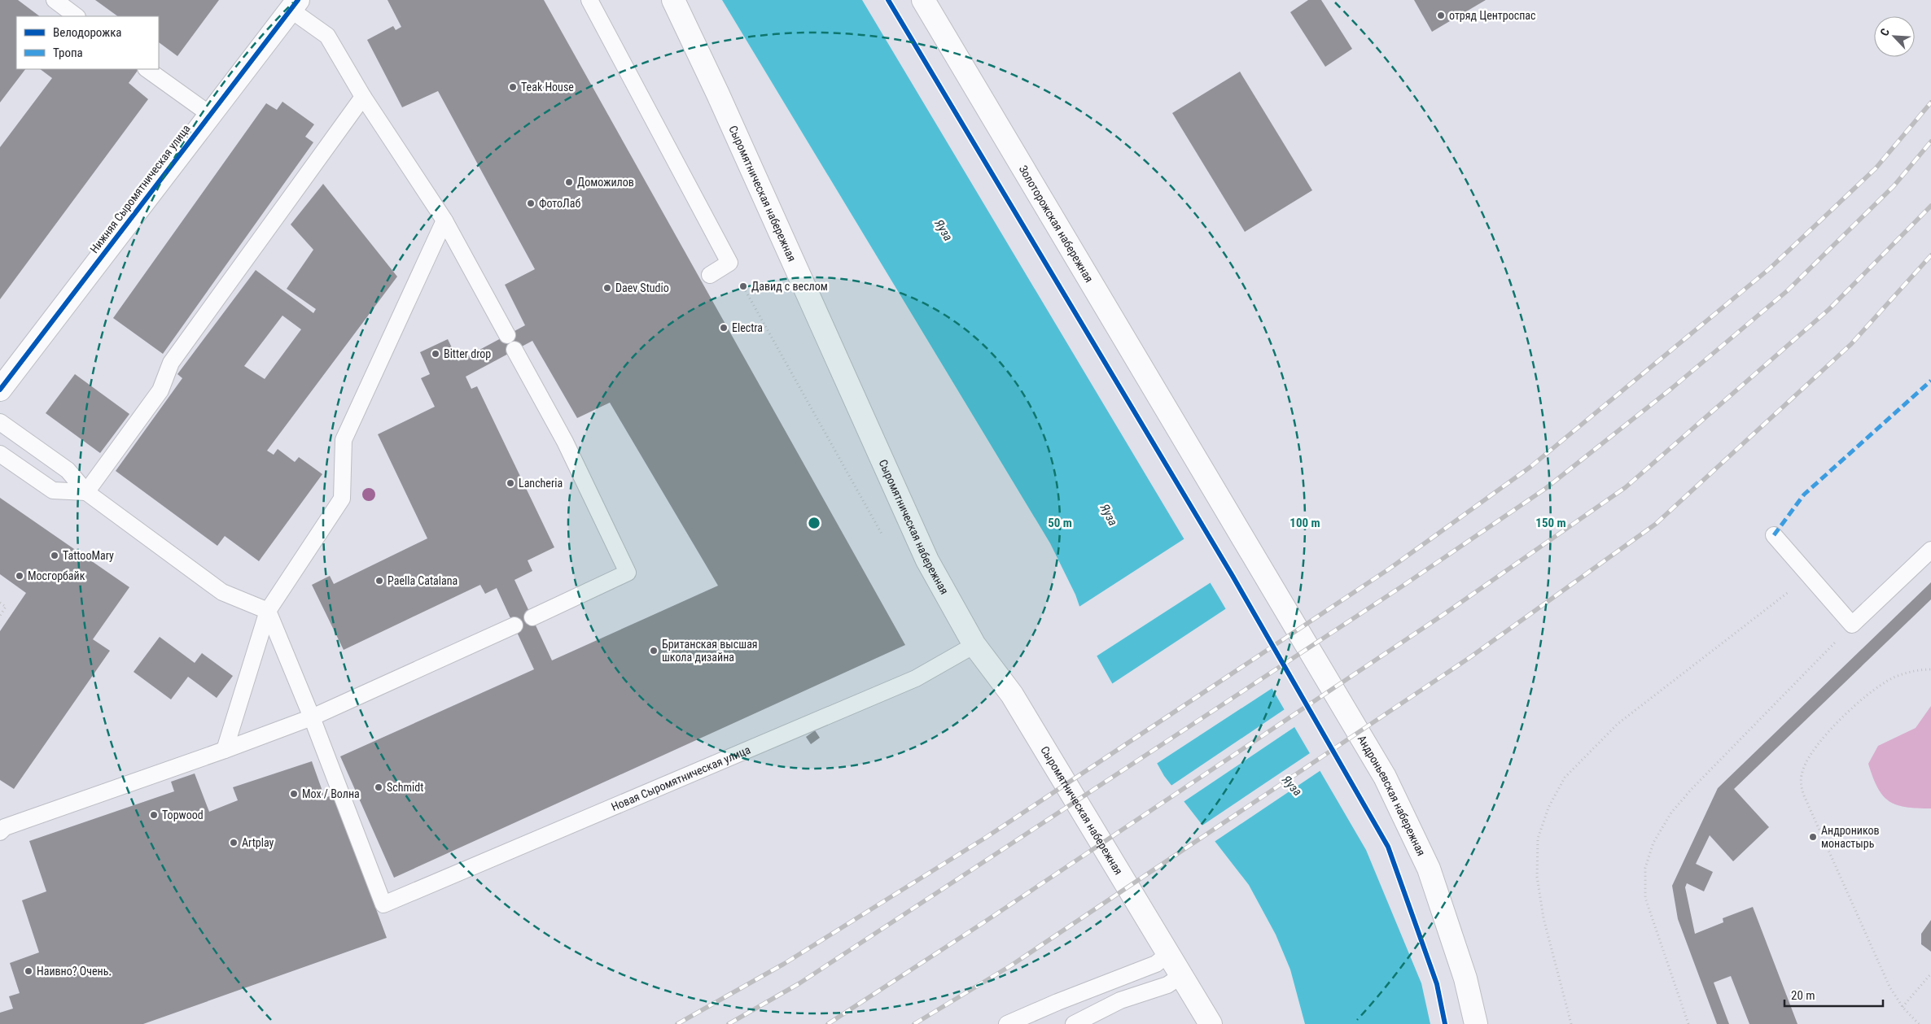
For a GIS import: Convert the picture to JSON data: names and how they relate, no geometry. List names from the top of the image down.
{
  "streets": {
    "main road": [
      "Нижняя Сыромятническая улица",
      "Сыромятническая набережная",
      "Золоторожская набережная",
      "Андроньевская набережная"
    ],
    "lane": ["Новая Сыромятническая улица"]
  },
  "crossings": [
    ["Сыромятническая набережная", "Новая Сыромятническая улица"],
    ["Золоторожская набережная", "Андроньевская набережная"]
  ],
  "water": ["Яуза"],
  "places": [
    "отряд Центроспас",
    "Teak House",
    "Доможилов",
    "ФотоЛаб",
    "Давид с веслом",
    "Daev Studio",
    "Electra",
    "Bitter drop",
    "Lancheria",
    "TattooMary",
    "Мосгорбайк",
    "Paella Catalana",
    "Британская высшая школа дизайна",
    "Schmidt",
    "Мох / Волна",
    "Topwood",
    "Андроников монастырь",
    "Artplay",
    "Наивно? Очень."
  ],
  "legend": ["Велодорожка", "Тропа"],
  "scale_bar": "20 m",
  "north": "top left",
  "rings": ["50 m", "100 m", "150 m"]
}
